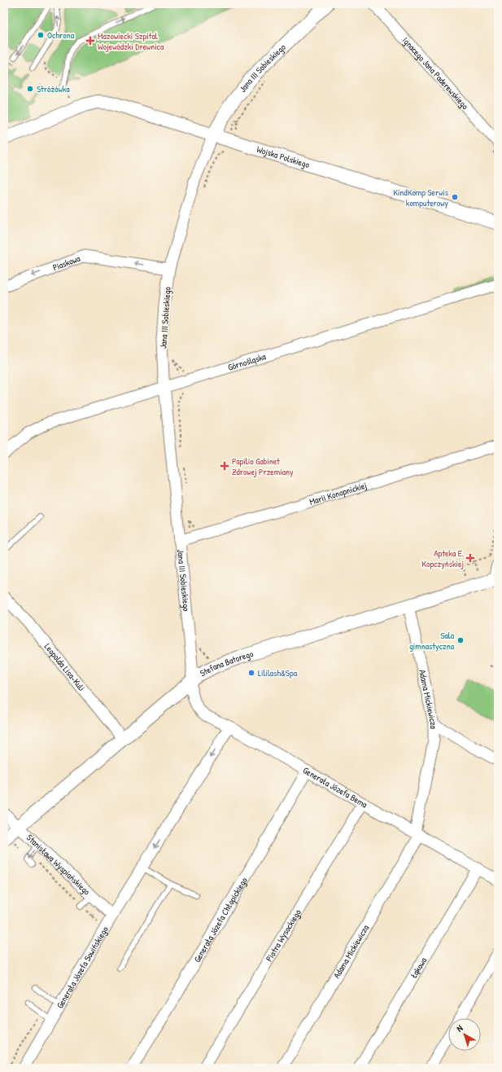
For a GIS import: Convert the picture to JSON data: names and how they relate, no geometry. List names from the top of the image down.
{
  "streets": {
    "street": [
      "Jana III Sobieskiego",
      "Ignacego Jana Paderewskiego",
      "Wojska Polskiego",
      "Piaskowa",
      "Górnośląska",
      "Marii Konopnickiej",
      "Stefana Batorego",
      "Leopolda Lisa-Kuli",
      "Adama Mickiewicza",
      "Generała Józefa Bema",
      "Stanisława Wyspiańskiego",
      "Generała Józefa Chłopickiego",
      "Piotra Wysockiego",
      "Generała Józefa Sowińskiego",
      "Łąkowa"
    ]
  },
  "crossings": [
    ["Jana III Sobieskiego", "Wojska Polskiego"],
    ["Jana III Sobieskiego", "Piaskowa"],
    ["Jana III Sobieskiego", "Górnośląska"],
    ["Jana III Sobieskiego", "Marii Konopnickiej"],
    ["Jana III Sobieskiego", "Stefana Batorego"],
    ["Jana III Sobieskiego", "Generała Józefa Bema"],
    ["Stefana Batorego", "Leopolda Lisa-Kuli"],
    ["Stefana Batorego", "Adama Mickiewicza"],
    ["Stefana Batorego", "Generała Józefa Bema"],
    ["Stefana Batorego", "Stanisława Wyspiańskiego"],
    ["Adama Mickiewicza", "Generała Józefa Bema"],
    ["Generała Józefa Bema", "Generała Józefa Chłopickiego"],
    ["Generała Józefa Bema", "Piotra Wysockiego"],
    ["Generała Józefa Bema", "Generała Józefa Sowińskiego"],
    ["Generała Józefa Bema", "Łąkowa"],
    ["Stanisława Wyspiańskiego", "Generała Józefa Sowińskiego"]
  ],
  "one_way": ["Piaskowa", "Generała Józefa Sowińskiego"],
  "places": {
    "other": [
      "Ochrona",
      "Stróżówka",
      "KindKomp Serwis komputerowy",
      "Sala gimnastyczna",
      "Lililash&Spa"
    ],
    "health": ["Mazowiecki Szpital Wojewódzki Drewnica", "Papilio Gabinet Zdrowej Przemiany", "Apteka E. Kopczyńskiej"]
  },
  "north": "top left"
}
